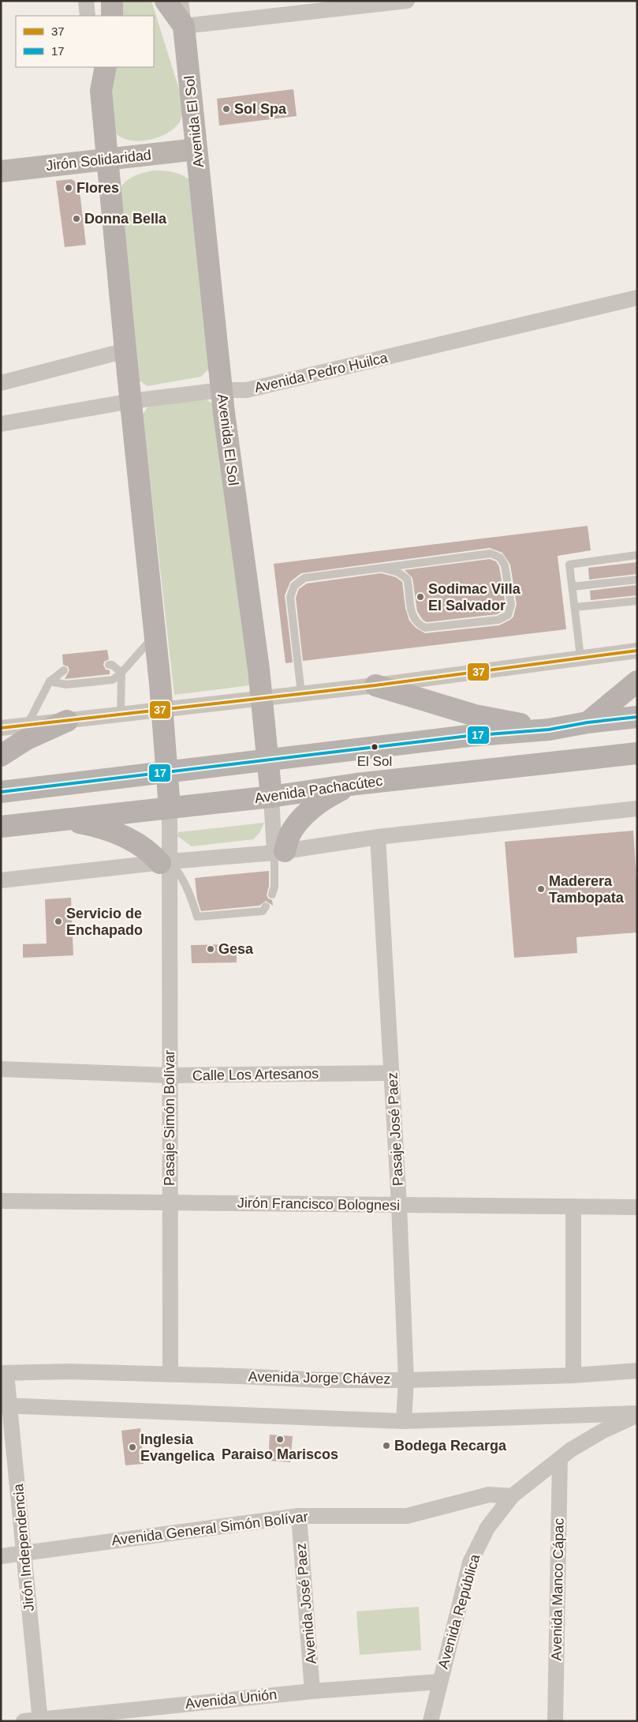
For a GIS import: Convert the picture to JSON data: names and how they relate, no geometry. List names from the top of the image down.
{
  "streets": {
    "main road": ["Avenida El Sol", "Avenida Pachacútec"],
    "street": [
      "Jirón Solidaridad",
      "Avenida Pedro Huilca",
      "Calle Los Artesanos",
      "Pasaje Simón Bolívar",
      "Pasaje José Paez",
      "Jirón Francisco Bolognesi",
      "Avenida Jorge Chávez",
      "Avenida General Simón Bolívar",
      "Jirón Independencia",
      "Avenida Manco Cápac",
      "Avenida José Paez",
      "Avenida República",
      "Avenida Unión"
    ]
  },
  "crossings": [
    ["Avenida El Sol", "Jirón Solidaridad"],
    ["Avenida El Sol", "Avenida Pedro Huilca"],
    ["Avenida El Sol", "Avenida Pachacútec"],
    ["Calle Los Artesanos", "Pasaje Simón Bolívar"],
    ["Calle Los Artesanos", "Pasaje José Paez"],
    ["Pasaje Simón Bolívar", "Jirón Francisco Bolognesi"],
    ["Pasaje Simón Bolívar", "Avenida Jorge Chávez"],
    ["Pasaje José Paez", "Jirón Francisco Bolognesi"],
    ["Pasaje José Paez", "Avenida Jorge Chávez"],
    ["Avenida Jorge Chávez", "Jirón Independencia"],
    ["Avenida General Simón Bolívar", "Jirón Independencia"],
    ["Avenida General Simón Bolívar", "Avenida José Paez"],
    ["Avenida General Simón Bolívar", "Avenida República"],
    ["Jirón Independencia", "Avenida Unión"],
    ["Avenida Manco Cápac", "Avenida República"],
    ["Avenida José Paez", "Avenida Unión"],
    ["Avenida República", "Avenida Unión"]
  ],
  "places": [
    "Sol Spa",
    "Flores",
    "Donna Bella",
    "Sodimac Villa El Salvador",
    "El Sol",
    "Maderera Tambopata",
    "Servicio de Enchapado",
    "Gesa",
    "Paraiso Mariscos",
    "Bodega Recarga",
    "Inglesia Evangelica"
  ],
  "lines": ["transit line 37", "transit line 17"],
  "legend": ["37", "17"]
}
